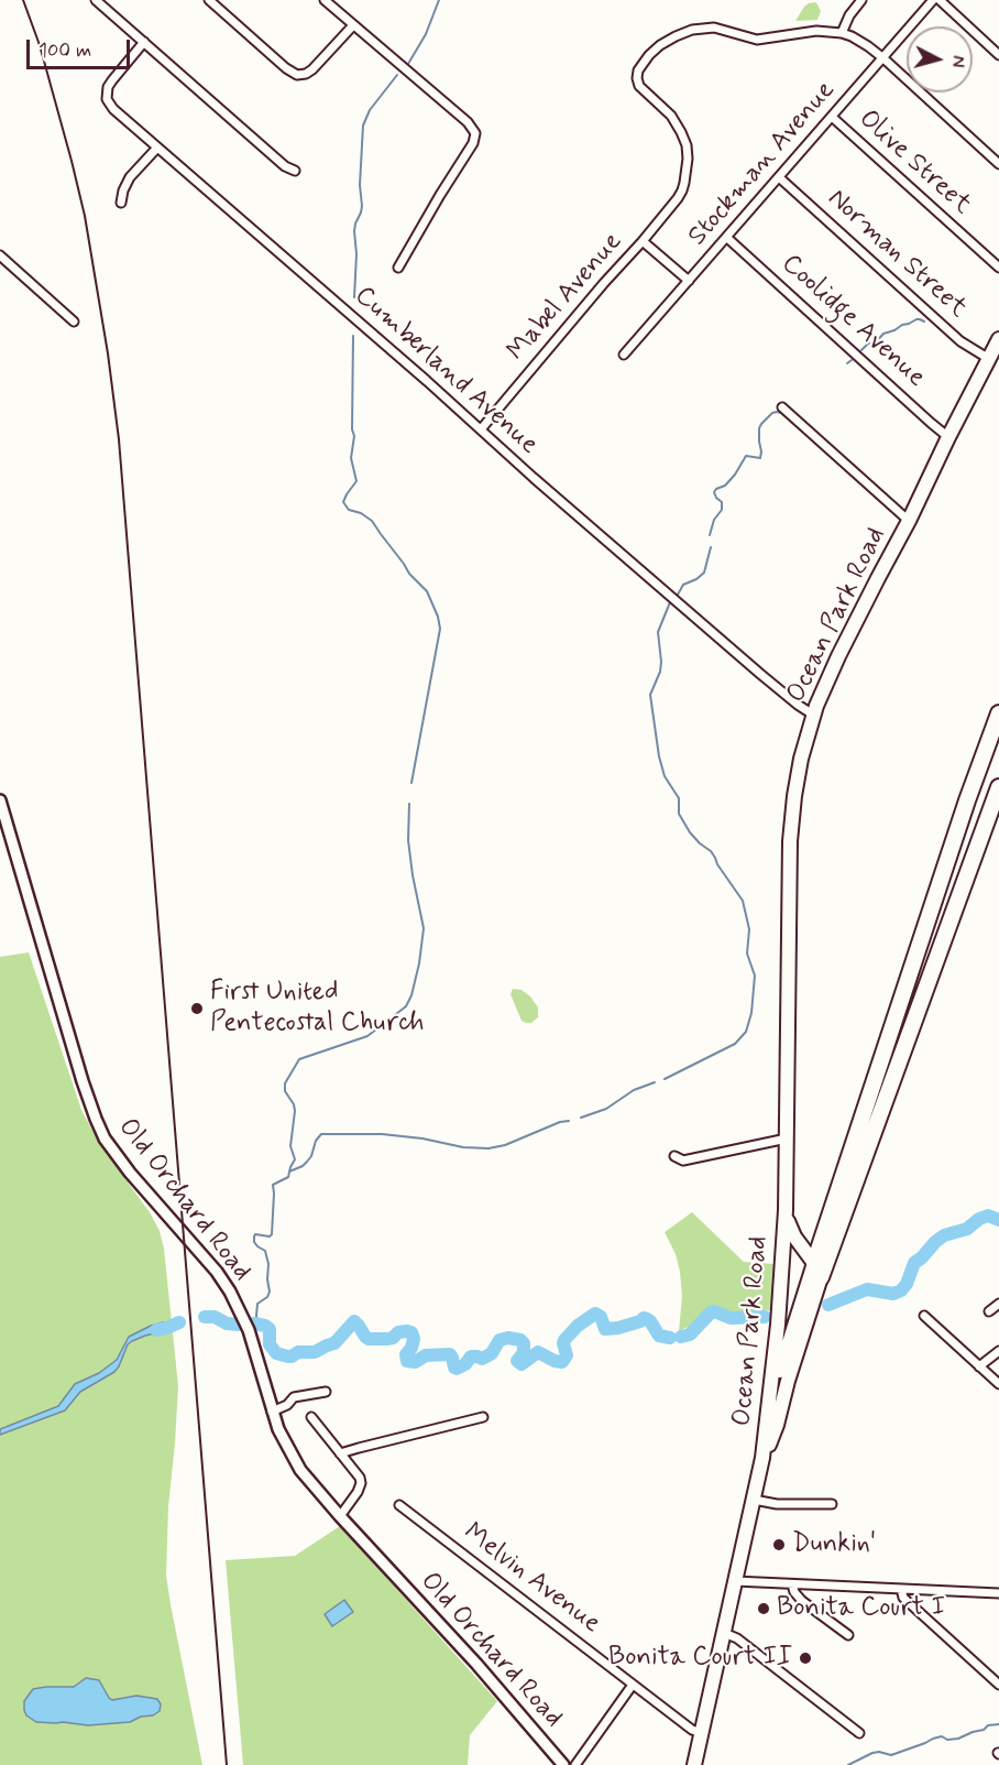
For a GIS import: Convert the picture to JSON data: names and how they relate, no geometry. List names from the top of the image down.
{
  "streets": {
    "main road": ["Ocean Park Road"],
    "street": [
      "Olive Street",
      "Stockman Avenue",
      "Norman Street",
      "Mabel Avenue",
      "Coolidge Avenue",
      "Cumberland Avenue",
      "Old Orchard Road",
      "Melvin Avenue"
    ]
  },
  "crossings": [
    ["Olive Street", "Stockman Avenue"],
    ["Stockman Avenue", "Norman Street"],
    ["Stockman Avenue", "Mabel Avenue"],
    ["Stockman Avenue", "Coolidge Avenue"],
    ["Norman Street", "Ocean Park Road"],
    ["Mabel Avenue", "Cumberland Avenue"],
    ["Coolidge Avenue", "Ocean Park Road"],
    ["Cumberland Avenue", "Ocean Park Road"],
    ["Ocean Park Road", "Melvin Avenue"]
  ],
  "places": [
    "First United Pentecostal Church",
    "Dunkin'",
    "Bonita Court I",
    "Bonita Court II"
  ],
  "scale_bar": "100 m",
  "north": "right"
}
